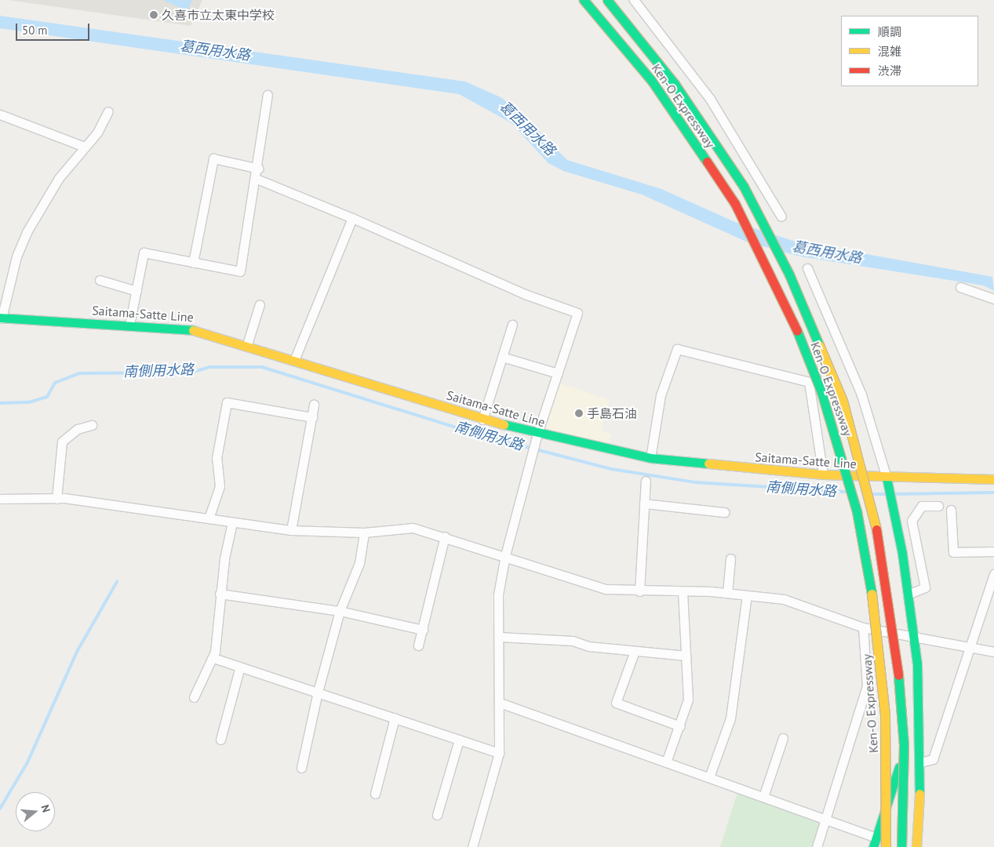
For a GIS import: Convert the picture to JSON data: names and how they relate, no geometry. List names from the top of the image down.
{
  "streets": {
    "main road": ["Ken-O Expressway", "Saitama-Satte Line"]
  },
  "water": ["葛西用水路", "南側用水路"],
  "places": ["久喜市立太東中学校", "手島石油"],
  "legend": ["順調", "混雑", "渋滞"],
  "scale_bar": "50 m",
  "north": "right"
}
